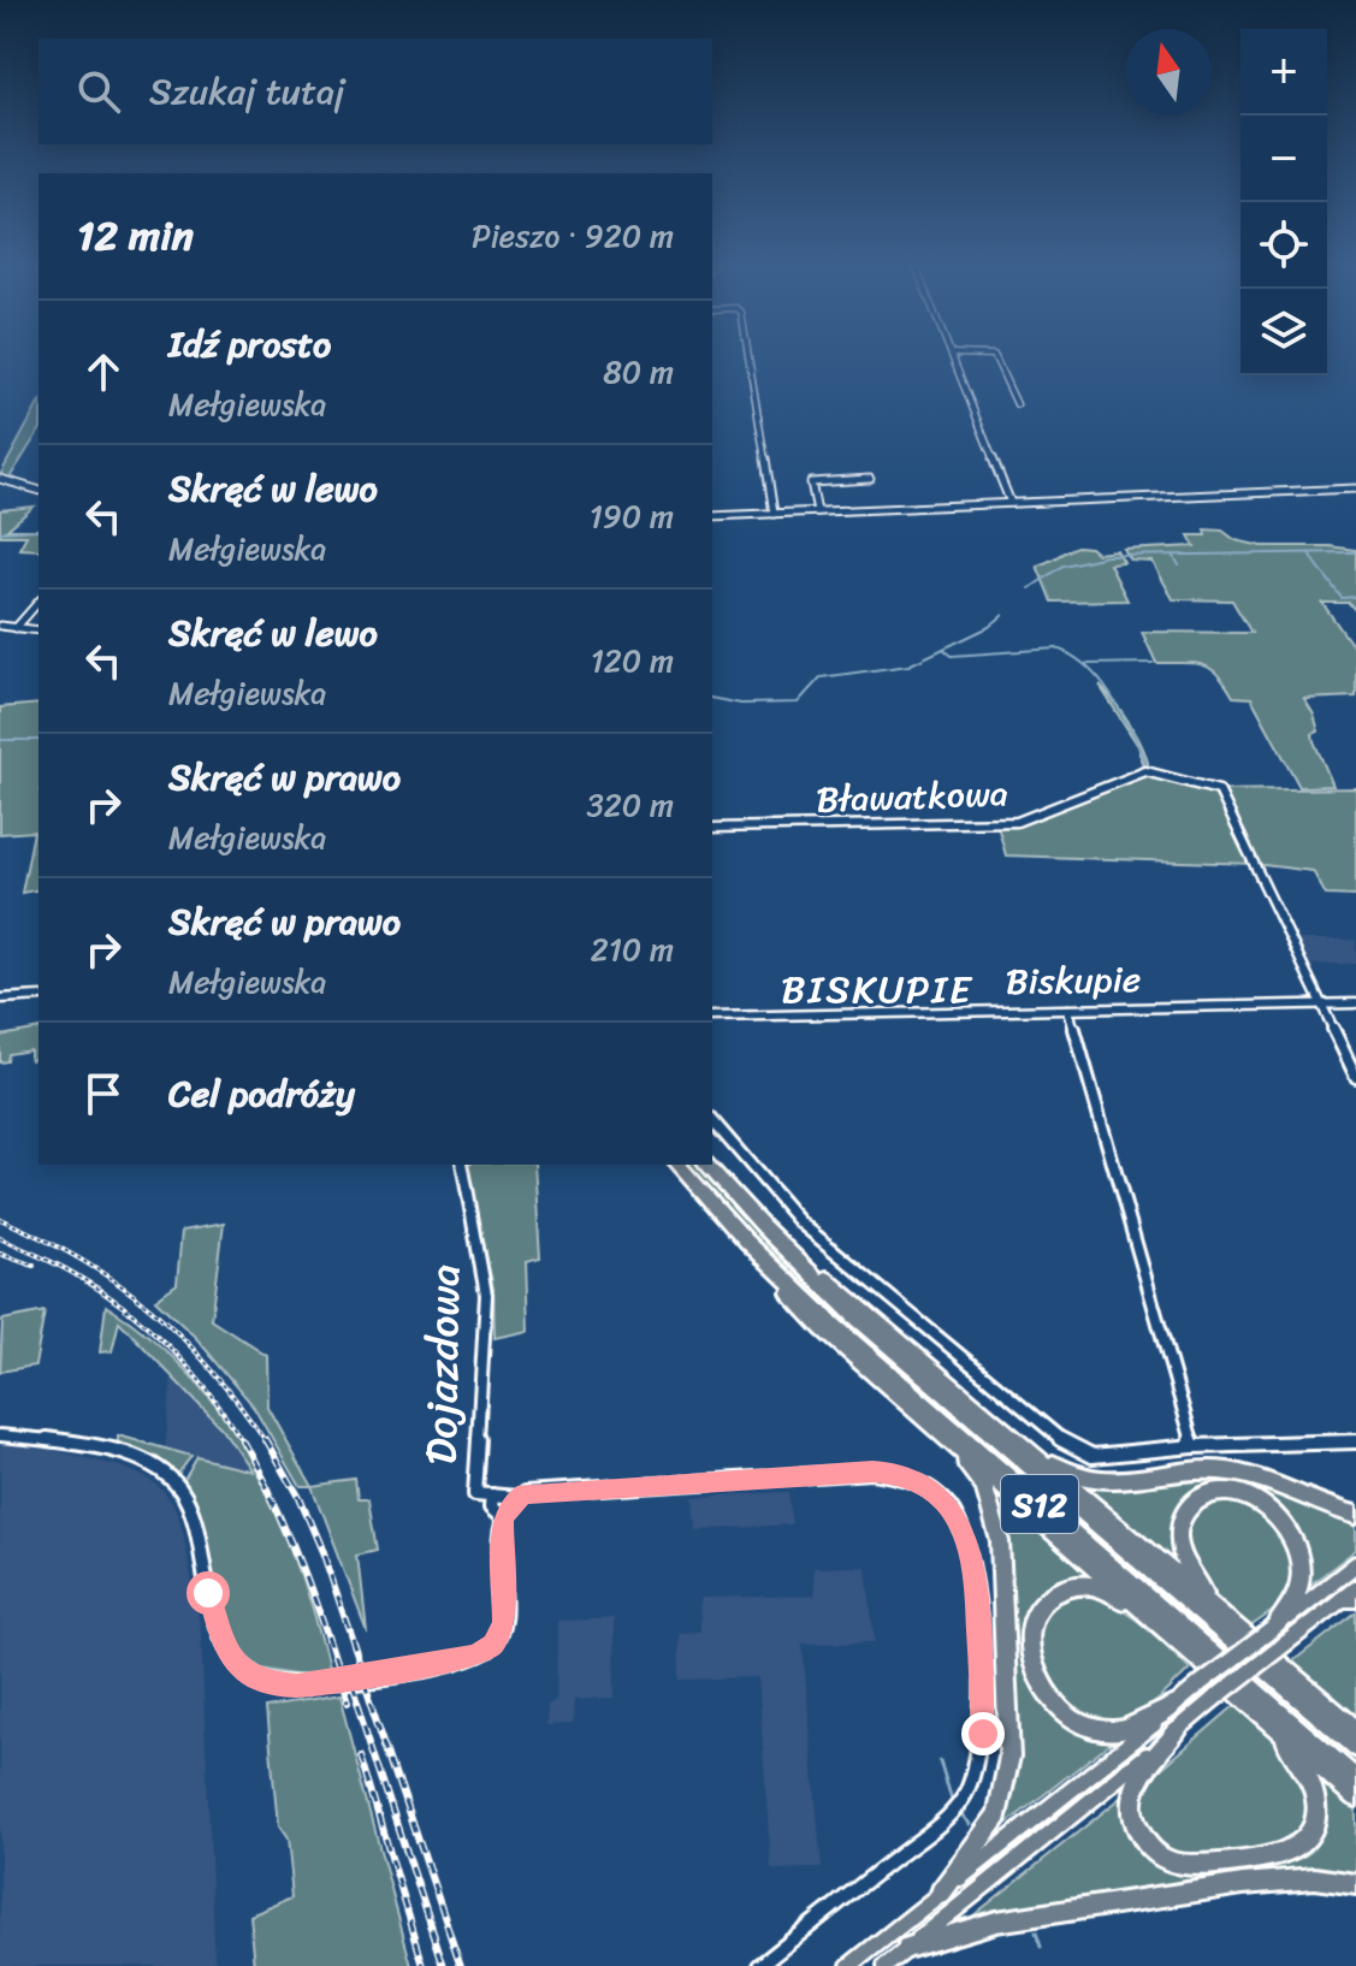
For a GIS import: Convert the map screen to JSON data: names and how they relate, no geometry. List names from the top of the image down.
{
  "streets": {
    "highway": ["S12"],
    "street": ["Bławatkowa", "Biskupie", "Dojazdowa"]
  },
  "crossings": [
    ["Bławatkowa", "Biskupie"]
  ],
  "districts": ["BISKUPIE"],
  "north": "top",
  "page": {
    "map_buttons": ["+", "−"],
    "search": "Szukaj tutaj",
    "heading": ["12 min", "Pieszo · 920 m"],
    "list": [
      ["Idź prosto", "Mełgiewska", "80 m"],
      ["Skręć w lewo", "Mełgiewska", "190 m"],
      ["Skręć w lewo", "Mełgiewska", "120 m"],
      ["Skręć w prawo", "Mełgiewska", "320 m"],
      ["Skręć w prawo", "Mełgiewska", "210 m"],
      "Cel podróży"
    ]
  }
}
